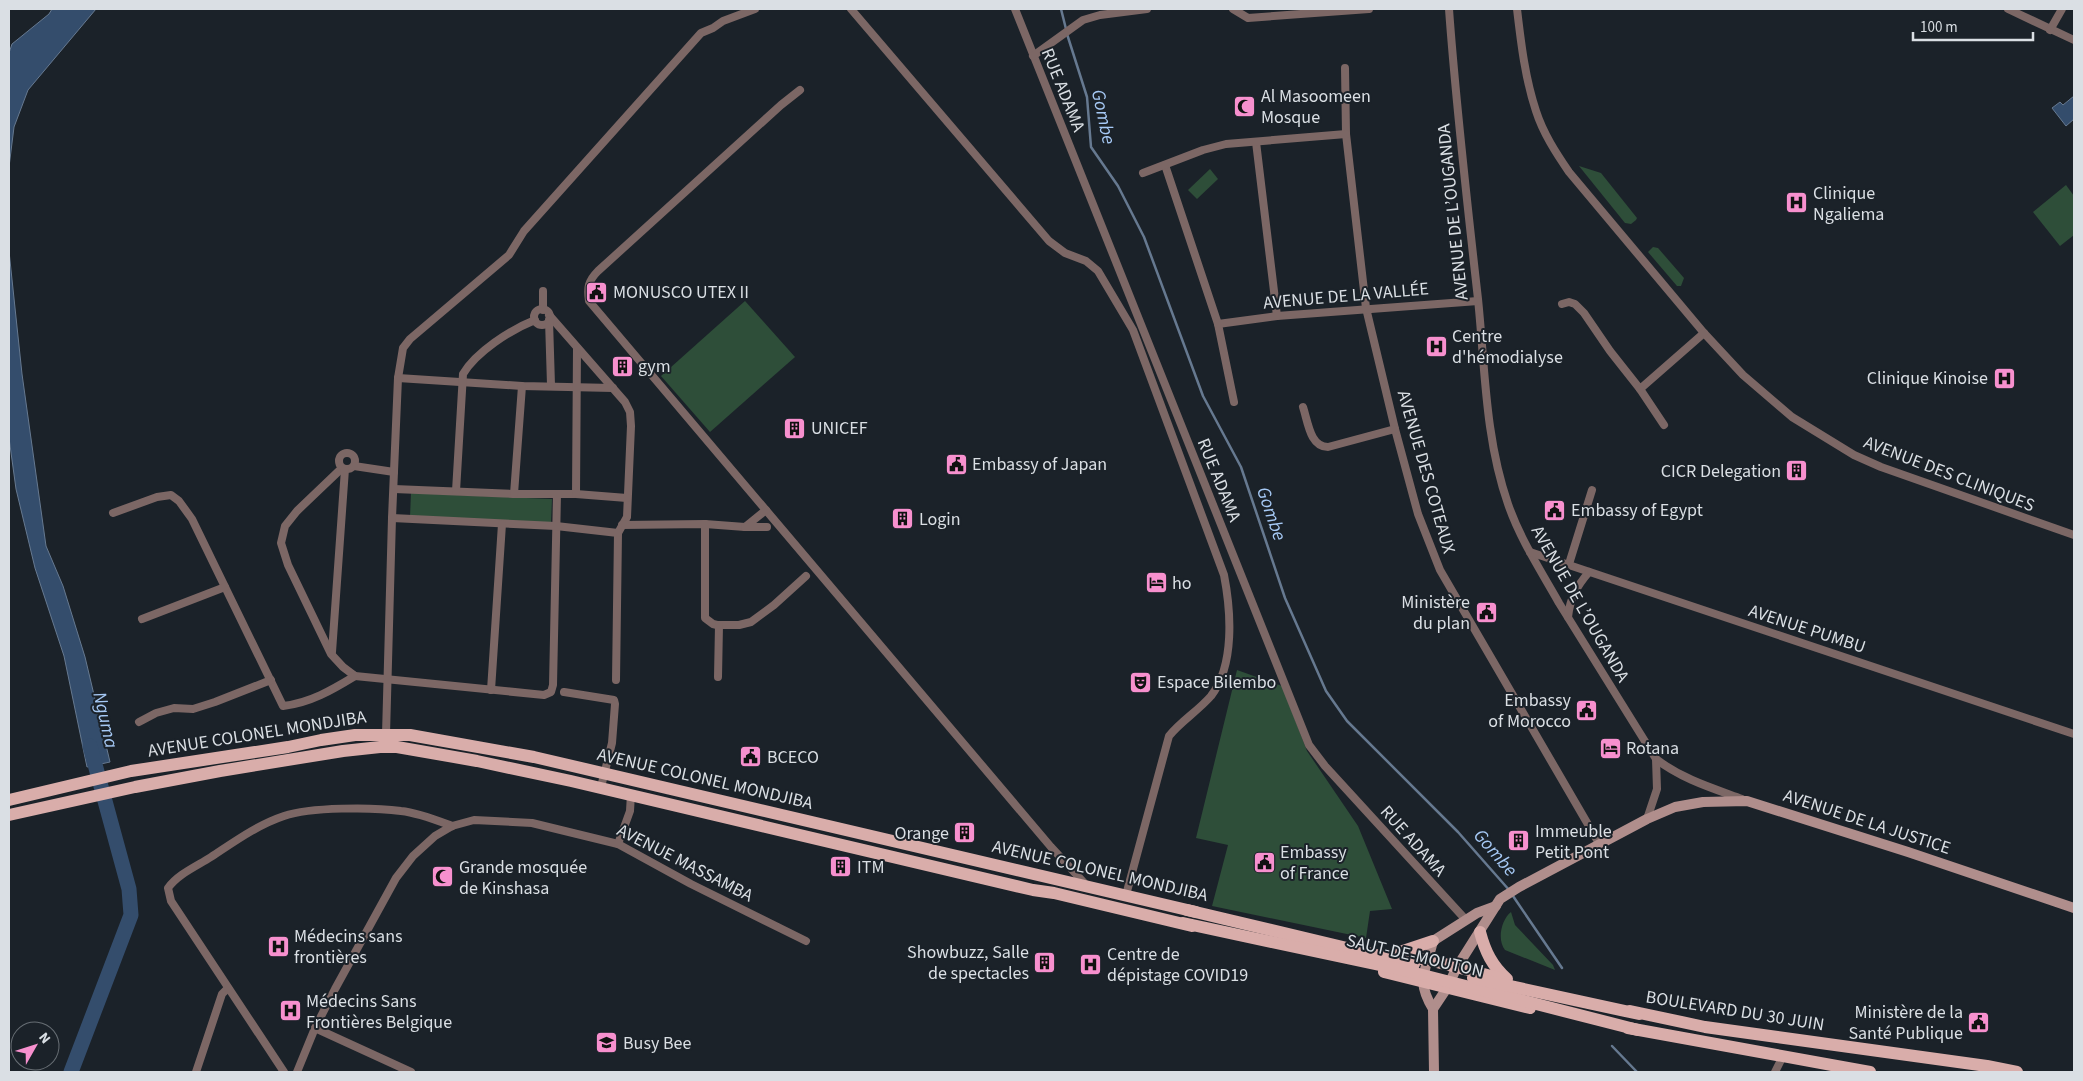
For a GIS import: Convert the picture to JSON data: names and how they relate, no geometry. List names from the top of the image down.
{
  "streets": {
    "main road": [
      "AVENUE COLONEL MONDJIBA",
      "AVENUE DE LA JUSTICE",
      "SAUT-DE-MOUTON",
      "BOULEVARD DU 30 JUIN"
    ],
    "street": [
      "RUE ADAMA",
      "AVENUE DE L’OUGANDA",
      "AVENUE DE LA VALLÉE",
      "AVENUE DES COTEAUX",
      "AVENUE DES CLINIQUES",
      "AVENUE PUMBU",
      "AVENUE MASSAMBA"
    ]
  },
  "crossings": [
    ["RUE ADAMA", "AVENUE DE LA JUSTICE"],
    ["AVENUE DE L’OUGANDA", "AVENUE DE LA VALLÉE"],
    ["AVENUE DE L’OUGANDA", "AVENUE PUMBU"],
    ["AVENUE DE L’OUGANDA", "AVENUE DE LA JUSTICE"],
    ["AVENUE DE LA VALLÉE", "AVENUE DES COTEAUX"],
    ["AVENUE DES COTEAUX", "AVENUE DE LA JUSTICE"],
    ["AVENUE COLONEL MONDJIBA", "SAUT-DE-MOUTON"],
    ["AVENUE COLONEL MONDJIBA", "BOULEVARD DU 30 JUIN"],
    ["SAUT-DE-MOUTON", "BOULEVARD DU 30 JUIN"]
  ],
  "water": ["Gombe", "Nguma"],
  "places": {
    "mosque": ["Al Masoomeen Mosque", "Grande mosquée de Kinshasa"],
    "hospital": [
      "Clinique Ngaliema",
      "Centre d'hémodialyse",
      "Clinique Kinoise",
      "Médecins sans frontières",
      "Centre de dépistage COVID19",
      "Médecins Sans Frontières Belgique"
    ],
    "public building": [
      "MONUSCO UTEX II",
      "Embassy of Japan",
      "Embassy of Egypt",
      "Ministère du plan",
      "Embassy of Morocco",
      "BCECO",
      "Embassy of France",
      "Ministère de la Santé Publique"
    ],
    "building": [
      "gym",
      "UNICEF",
      "CICR Delegation",
      "Login",
      "Orange",
      "Immeuble Petit Pont",
      "ITM",
      "Showbuzz, Salle de spectacles"
    ],
    "hotel": ["ho", "Rotana"],
    "theatre": ["Espace Bilembo"],
    "school or university": ["Busy Bee"]
  },
  "scale_bar": "100 m",
  "north": "top right"
}
